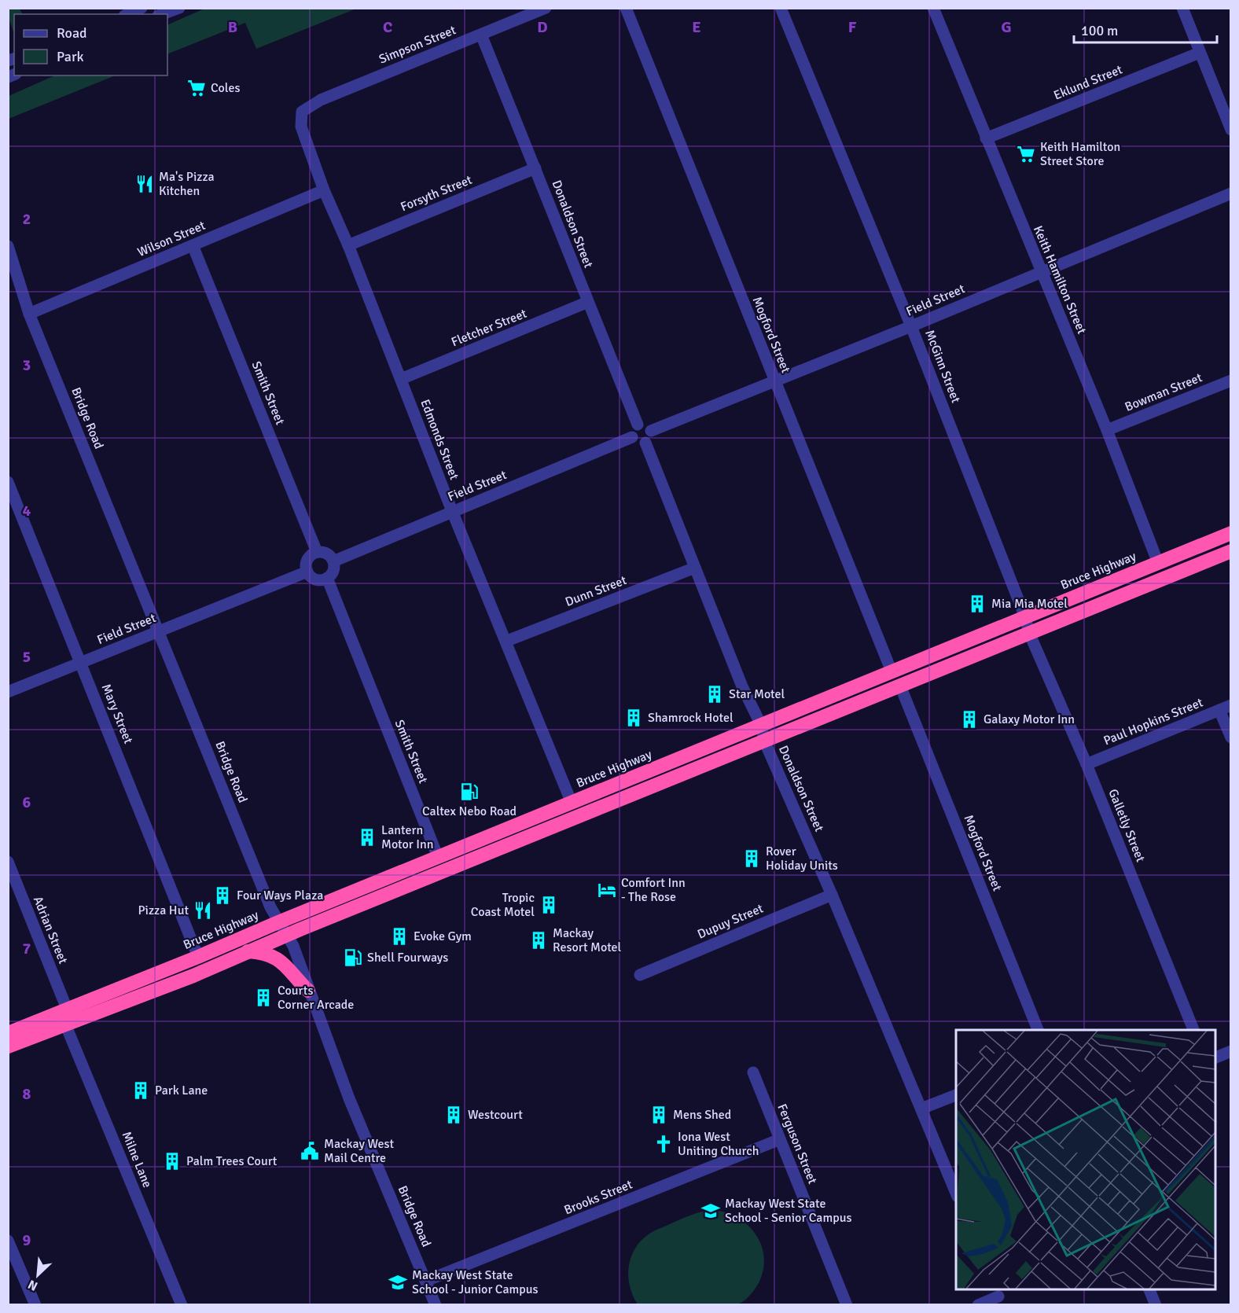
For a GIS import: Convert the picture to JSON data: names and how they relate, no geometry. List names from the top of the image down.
{
  "streets": {
    "highway": ["Bruce Highway"],
    "street": [
      "Simpson Street",
      "Eklund Street",
      "Forsyth Street",
      "Donaldson Street",
      "Wilson Street",
      "Keith Hamilton Street",
      "Field Street",
      "Fletcher Street",
      "Mogford Street",
      "McGinn Street",
      "Bowman Street",
      "Smith Street",
      "Bridge Road",
      "Edmonds Street",
      "Dunn Street",
      "Mary Street",
      "Paul Hopkins Street",
      "Galletly Street",
      "Dupuy Street",
      "Adrian Street",
      "Ferguson Street",
      "Milne Lane",
      "Brooks Street"
    ]
  },
  "crossings": [
    ["Simpson Street", "Donaldson Street"],
    ["Simpson Street", "Edmonds Street"],
    ["Eklund Street", "Keith Hamilton Street"],
    ["Forsyth Street", "Donaldson Street"],
    ["Forsyth Street", "Edmonds Street"],
    ["Donaldson Street", "Field Street"],
    ["Donaldson Street", "Fletcher Street"],
    ["Donaldson Street", "Bruce Highway"],
    ["Donaldson Street", "Dunn Street"],
    ["Donaldson Street", "Dupuy Street"],
    ["Wilson Street", "Smith Street"],
    ["Wilson Street", "Bridge Road"],
    ["Wilson Street", "Edmonds Street"],
    ["Keith Hamilton Street", "Field Street"],
    ["Keith Hamilton Street", "Bowman Street"],
    ["Keith Hamilton Street", "Bruce Highway"],
    ["Field Street", "Mogford Street"],
    ["Field Street", "McGinn Street"],
    ["Field Street", "Smith Street"],
    ["Field Street", "Bridge Road"],
    ["Field Street", "Edmonds Street"],
    ["Field Street", "Mary Street"],
    ["Fletcher Street", "Edmonds Street"],
    ["Mogford Street", "Bruce Highway"],
    ["McGinn Street", "Bruce Highway"],
    ["McGinn Street", "Galletly Street"],
    ["Smith Street", "Bruce Highway"],
    ["Bridge Road", "Bruce Highway"],
    ["Bridge Road", "Brooks Street"],
    ["Edmonds Street", "Bruce Highway"],
    ["Edmonds Street", "Dunn Street"],
    ["Bruce Highway", "Mary Street"],
    ["Bruce Highway", "Adrian Street"],
    ["Paul Hopkins Street", "Galletly Street"],
    ["Ferguson Street", "Brooks Street"]
  ],
  "places": {
    "supermarket": ["Coles", "Keith Hamilton Street Store"],
    "restaurant": ["Ma's Pizza Kitchen", "Pizza Hut"],
    "building": [
      "Mia Mia Motel",
      "Star Motel",
      "Shamrock Hotel",
      "Galaxy Motor Inn",
      "Lantern Motor Inn",
      "Rover Holiday Units",
      "Four Ways Plaza",
      "Tropic Coast Motel",
      "Evoke Gym",
      "Mackay Resort Motel",
      "Courts Corner Arcade",
      "Park Lane",
      "Westcourt",
      "Mens Shed",
      "Palm Trees Court"
    ],
    "fuel station": ["Caltex Nebo Road", "Shell Fourways"],
    "hotel": ["Comfort Inn - The Rose"],
    "church": ["Iona West Uniting Church"],
    "public building": ["Mackay West Mail Centre"],
    "school or university": ["Mackay West State School - Senior Campus", "Mackay West State School - Junior Campus"]
  },
  "legend": ["Road", "Park"],
  "scale_bar": "100 m",
  "north": "bottom left",
  "grid": {
    "columns": [
      "B",
      "C",
      "D",
      "E",
      "F",
      "G"
    ],
    "rows": [
      "2",
      "3",
      "4",
      "5",
      "6",
      "7",
      "8",
      "9"
    ]
  }
}
